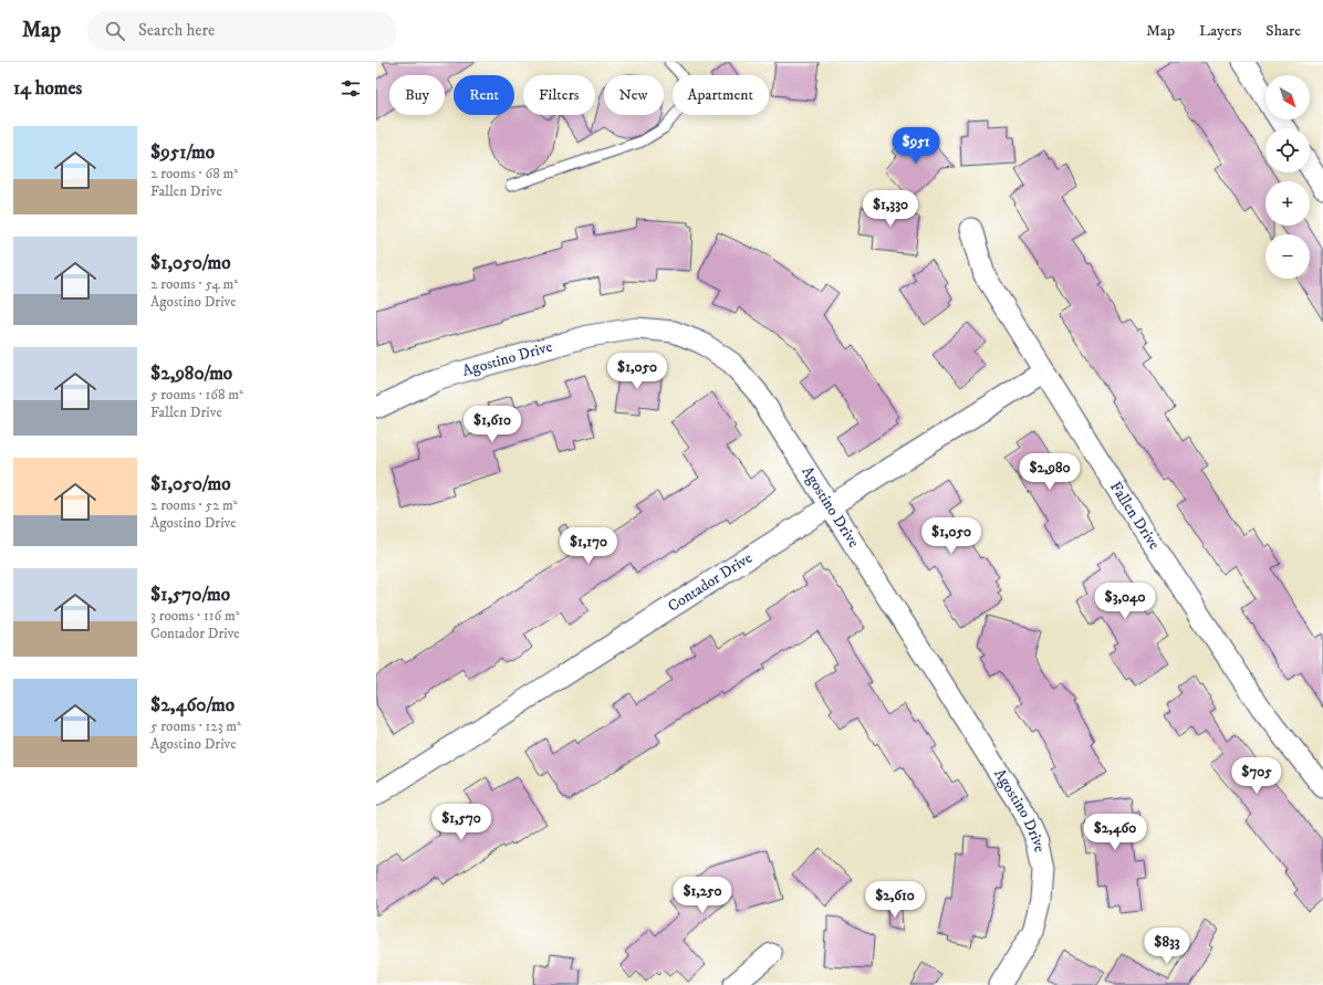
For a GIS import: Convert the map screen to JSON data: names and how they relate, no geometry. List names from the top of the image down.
{
  "streets": {
    "street": ["Agostino Drive", "Fallen Drive", "Contador Drive"]
  },
  "crossings": [
    ["Agostino Drive", "Contador Drive"],
    ["Fallen Drive", "Contador Drive"]
  ],
  "north": "bottom right",
  "page": {
    "header": "Map",
    "search": "Search here",
    "nav": ["Map", "Layers", "Share"],
    "heading": "14 homes",
    "map_buttons": ["+", "−"],
    "chip": [
      "Buy",
      "Rent",
      "Filters",
      "New",
      "Apartment"
    ],
    "list": [
      {
        "name": "$951/mo",
        "note": "2 rooms · 68 m² · Fallen Drive"
      },
      {
        "name": "$1,050/mo",
        "note": "2 rooms · 54 m² · Agostino Drive"
      },
      {
        "name": "$2,980/mo",
        "note": "5 rooms · 168 m² · Fallen Drive"
      },
      {
        "name": "$1,050/mo",
        "note": "2 rooms · 52 m² · Agostino Drive"
      },
      {
        "name": "$1,570/mo",
        "note": "3 rooms · 116 m² · Contador Drive"
      },
      {
        "name": "$2,460/mo",
        "note": "5 rooms · 123 m² · Agostino Drive"
      }
    ],
    "price": [
      "$951",
      "$1,330",
      "$1,050",
      "$1,610",
      "$2,980",
      "$1,050",
      "$1,170",
      "$3,040",
      "$705",
      "$1,570",
      "$2,460",
      "$1,250",
      "$2,610",
      "$833"
    ]
  }
}
